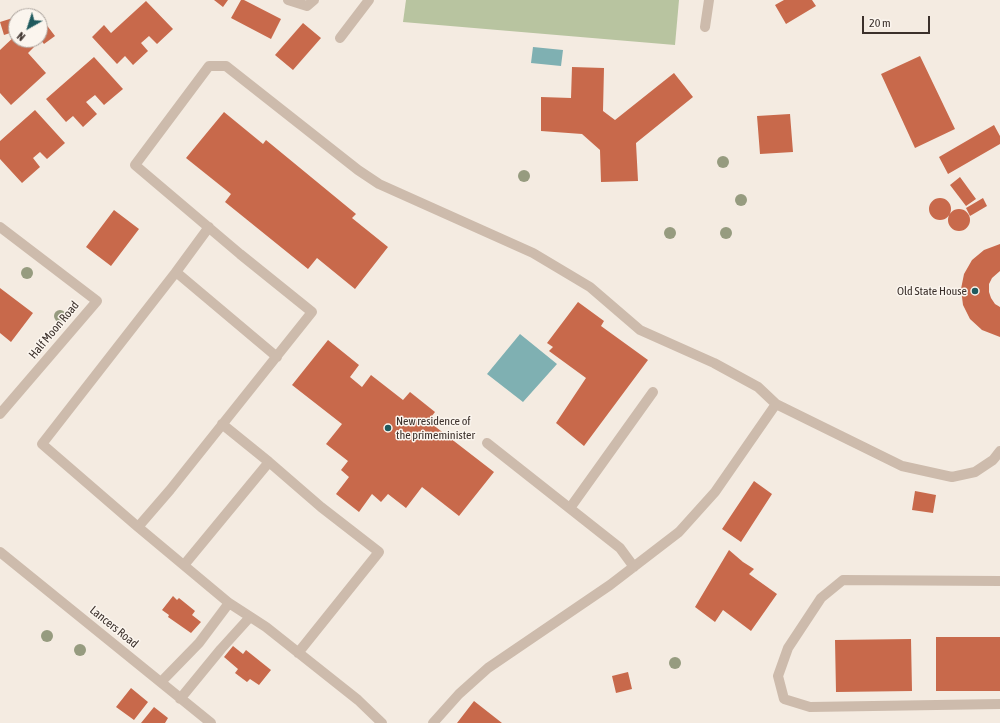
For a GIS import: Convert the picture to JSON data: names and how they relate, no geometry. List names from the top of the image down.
{
  "streets": {
    "street": ["Half Moon Road", "Lancers Road"]
  },
  "places": ["Old State House", "New residence of the primeminister"],
  "scale_bar": "20 m",
  "north": "bottom left"
}
